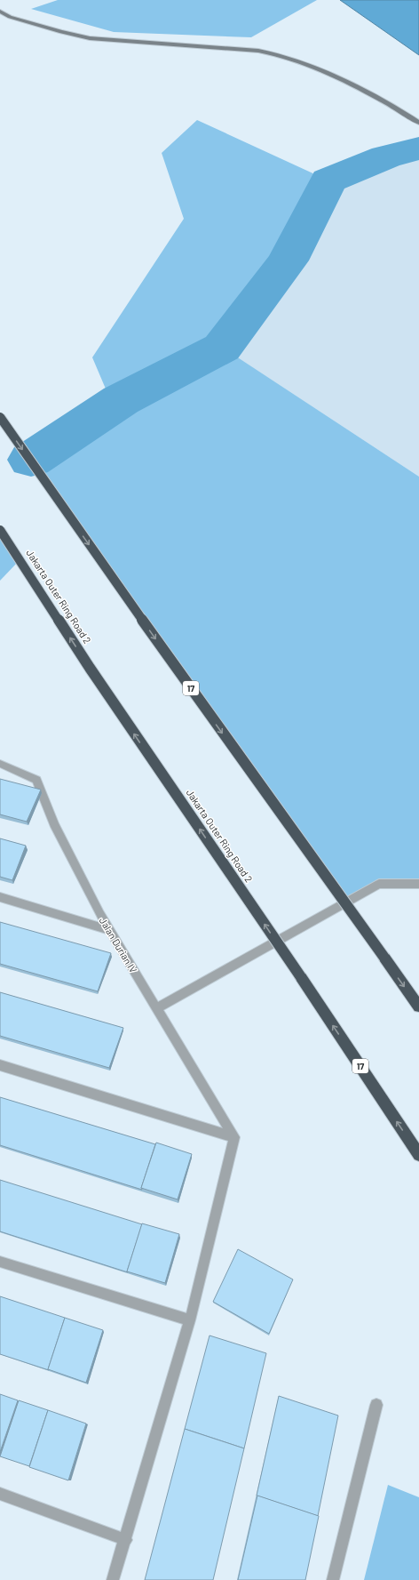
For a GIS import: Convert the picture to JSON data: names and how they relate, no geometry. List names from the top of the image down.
{
  "streets": {
    "highway": ["Jakarta Outer Ring Road 2", "17"],
    "street": ["Jalan Durian IV"]
  }
}
